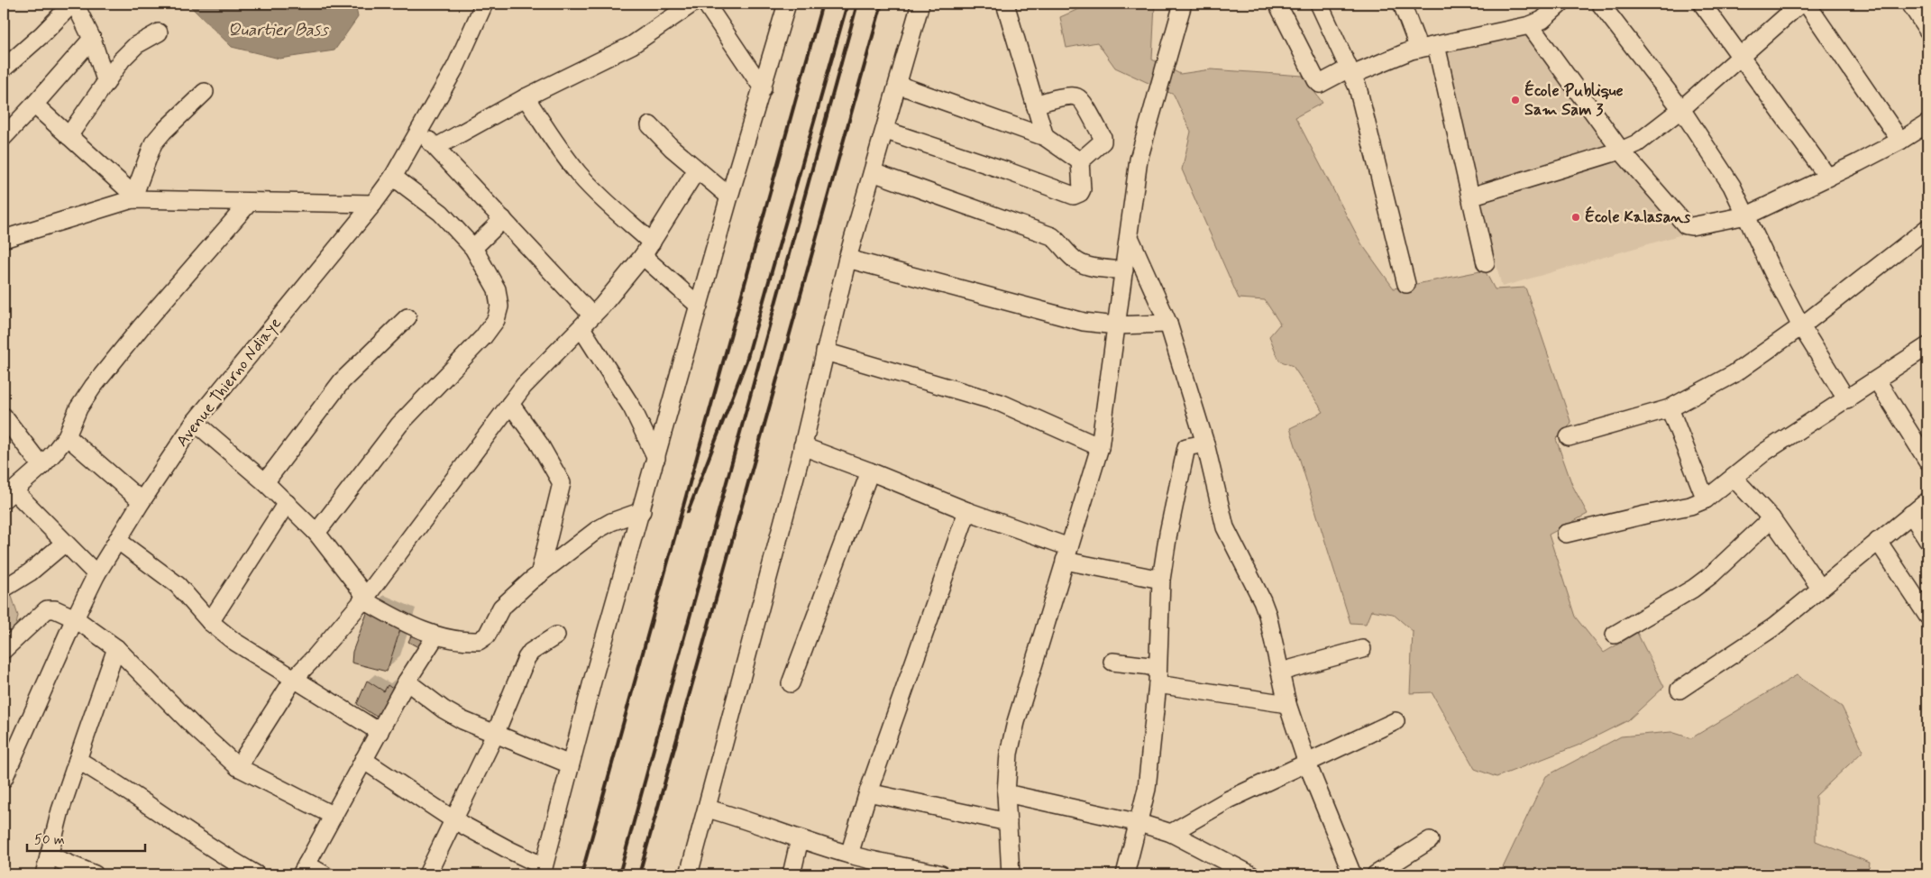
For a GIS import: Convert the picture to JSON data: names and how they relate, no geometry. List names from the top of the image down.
{
  "streets": {
    "street": ["Avenue Thierno Ndiaye"]
  },
  "water": ["Quartier Bass"],
  "places": ["École Publique Sam Sam 3", "École Kalasans"],
  "scale_bar": "50 m"
}
